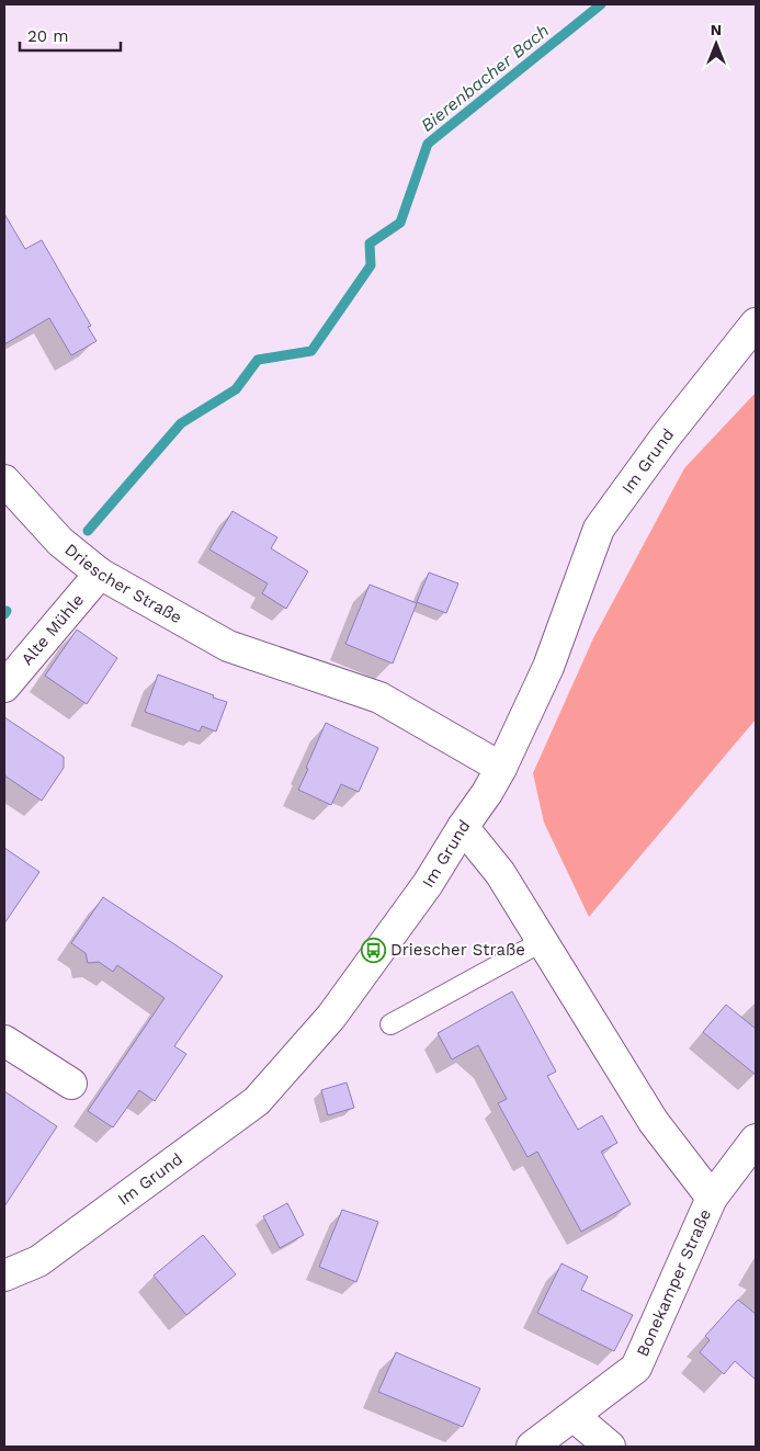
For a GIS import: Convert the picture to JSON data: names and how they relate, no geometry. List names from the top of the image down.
{
  "streets": {
    "street": [
      "Im Grund",
      "Driescher Straße",
      "Alte Mühle",
      "Bonekamper Straße"
    ]
  },
  "crossings": [
    ["Im Grund", "Driescher Straße"],
    ["Driescher Straße", "Alte Mühle"]
  ],
  "water": ["Bierenbacher Bach"],
  "places": {
    "bus stop": ["Driescher Straße"]
  },
  "scale_bar": "20 m",
  "north": "top"
}
